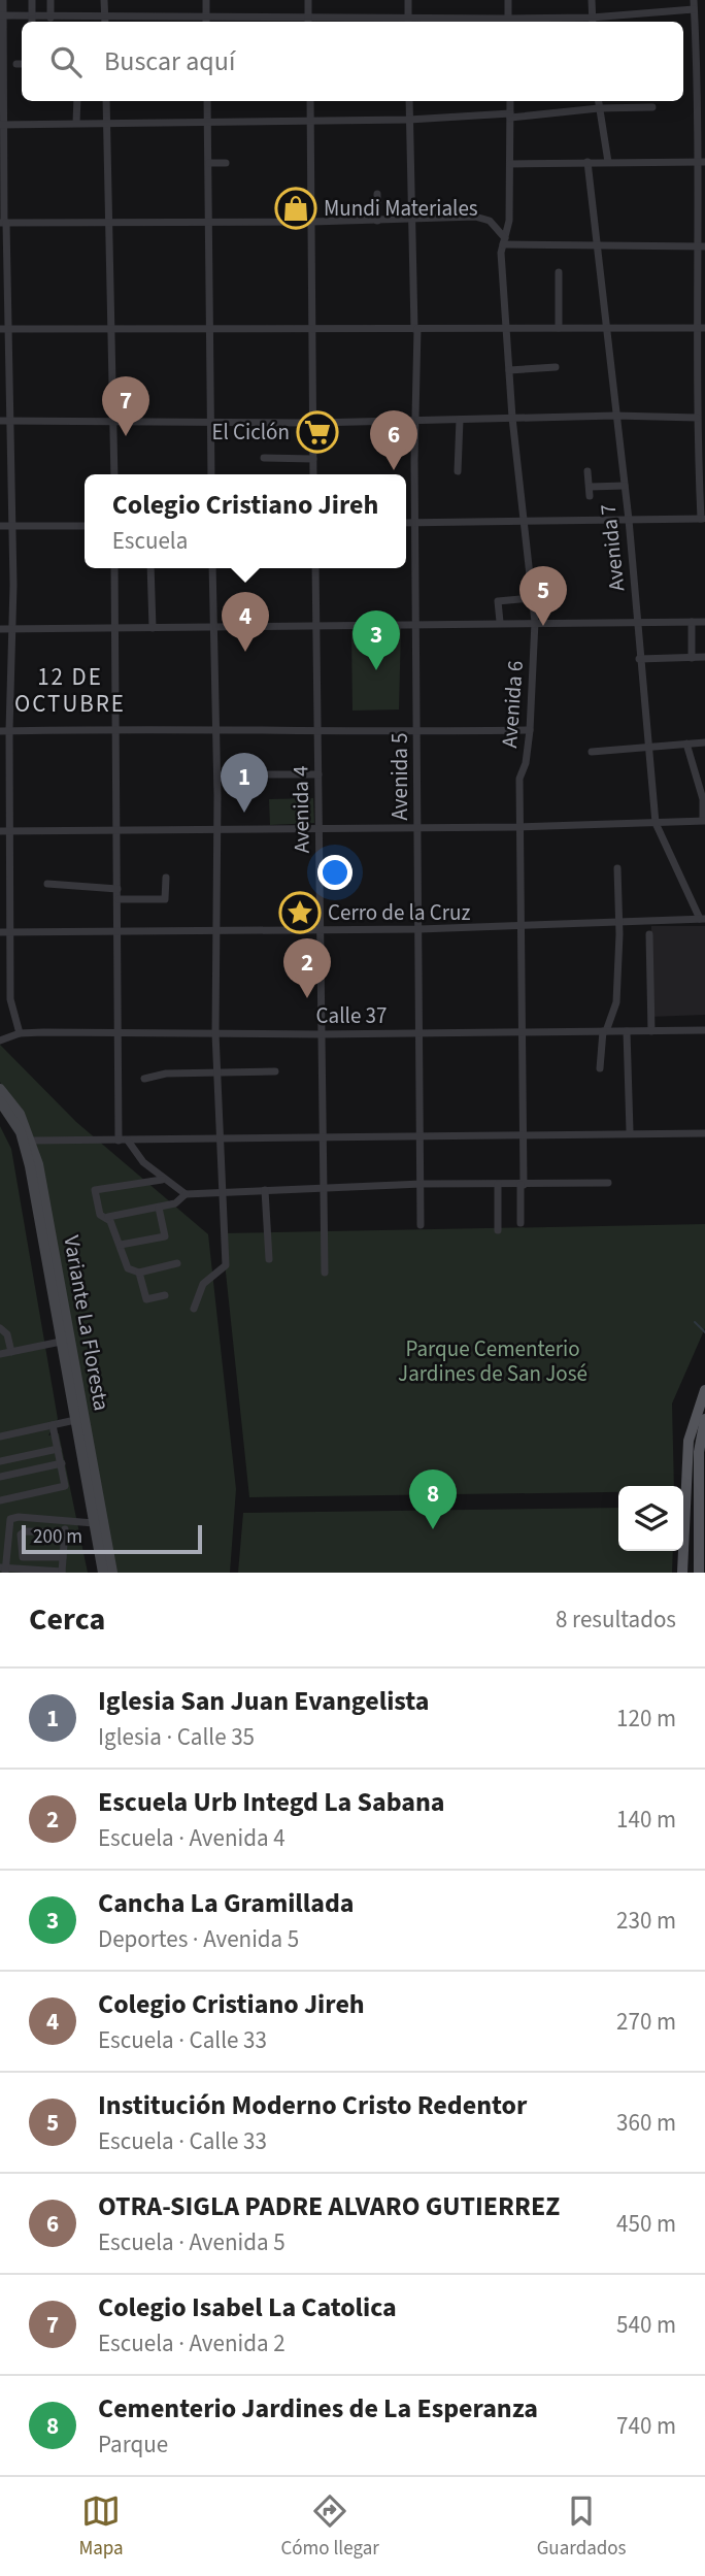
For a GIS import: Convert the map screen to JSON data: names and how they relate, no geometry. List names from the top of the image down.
{
  "streets": {
    "main road": ["Variante La Floresta"],
    "street": [
      "Avenida 7",
      "Avenida 6",
      "Avenida 5",
      "Avenida 4",
      "Calle 37"
    ]
  },
  "crossings": [
    ["Avenida 6", "Calle 37"],
    ["Avenida 5", "Calle 37"],
    ["Avenida 4", "Calle 37"]
  ],
  "districts": ["12 DE OCTUBRE"],
  "parks": ["Parque Cementerio Jardines de San José"],
  "places": {
    "shop": ["Mundi Materiales"],
    "supermarket": ["El Ciclón"],
    "place": ["Cerro de la Cruz"]
  },
  "scale_bar": "200 m",
  "page": {
    "search": "Buscar aquí",
    "pins": [
      "7",
      "6",
      "5",
      "4",
      "3",
      "1",
      "2",
      "8"
    ],
    "popup": ["Colegio Cristiano Jireh", "Escuela"],
    "scale": "200 m",
    "heading": ["Cerca", "8 resultados"],
    "list": [
      {
        "mark": "1",
        "name": "Iglesia San Juan Evangelista",
        "note": "Iglesia · Calle 35",
        "value": "120 m"
      },
      {
        "mark": "2",
        "name": "Escuela Urb Integd La Sabana",
        "note": "Escuela · Avenida 4",
        "value": "140 m"
      },
      {
        "mark": "3",
        "name": "Cancha La Gramillada",
        "note": "Deportes · Avenida 5",
        "value": "230 m"
      },
      {
        "mark": "4",
        "name": "Colegio Cristiano Jireh",
        "note": "Escuela · Calle 33",
        "value": "270 m"
      },
      {
        "mark": "5",
        "name": "Institución Moderno Cristo Redentor",
        "note": "Escuela · Calle 33",
        "value": "360 m"
      },
      {
        "mark": "6",
        "name": "OTRA-SIGLA PADRE ALVARO GUTIERREZ",
        "note": "Escuela · Avenida 5",
        "value": "450 m"
      },
      {
        "mark": "7",
        "name": "Colegio Isabel La Catolica",
        "note": "Escuela · Avenida 2",
        "value": "540 m"
      },
      {
        "mark": "8",
        "name": "Cementerio Jardines de La Esperanza",
        "note": "Parque",
        "value": "740 m"
      }
    ],
    "nav": ["Mapa", "Cómo llegar", "Guardados"]
  }
}
